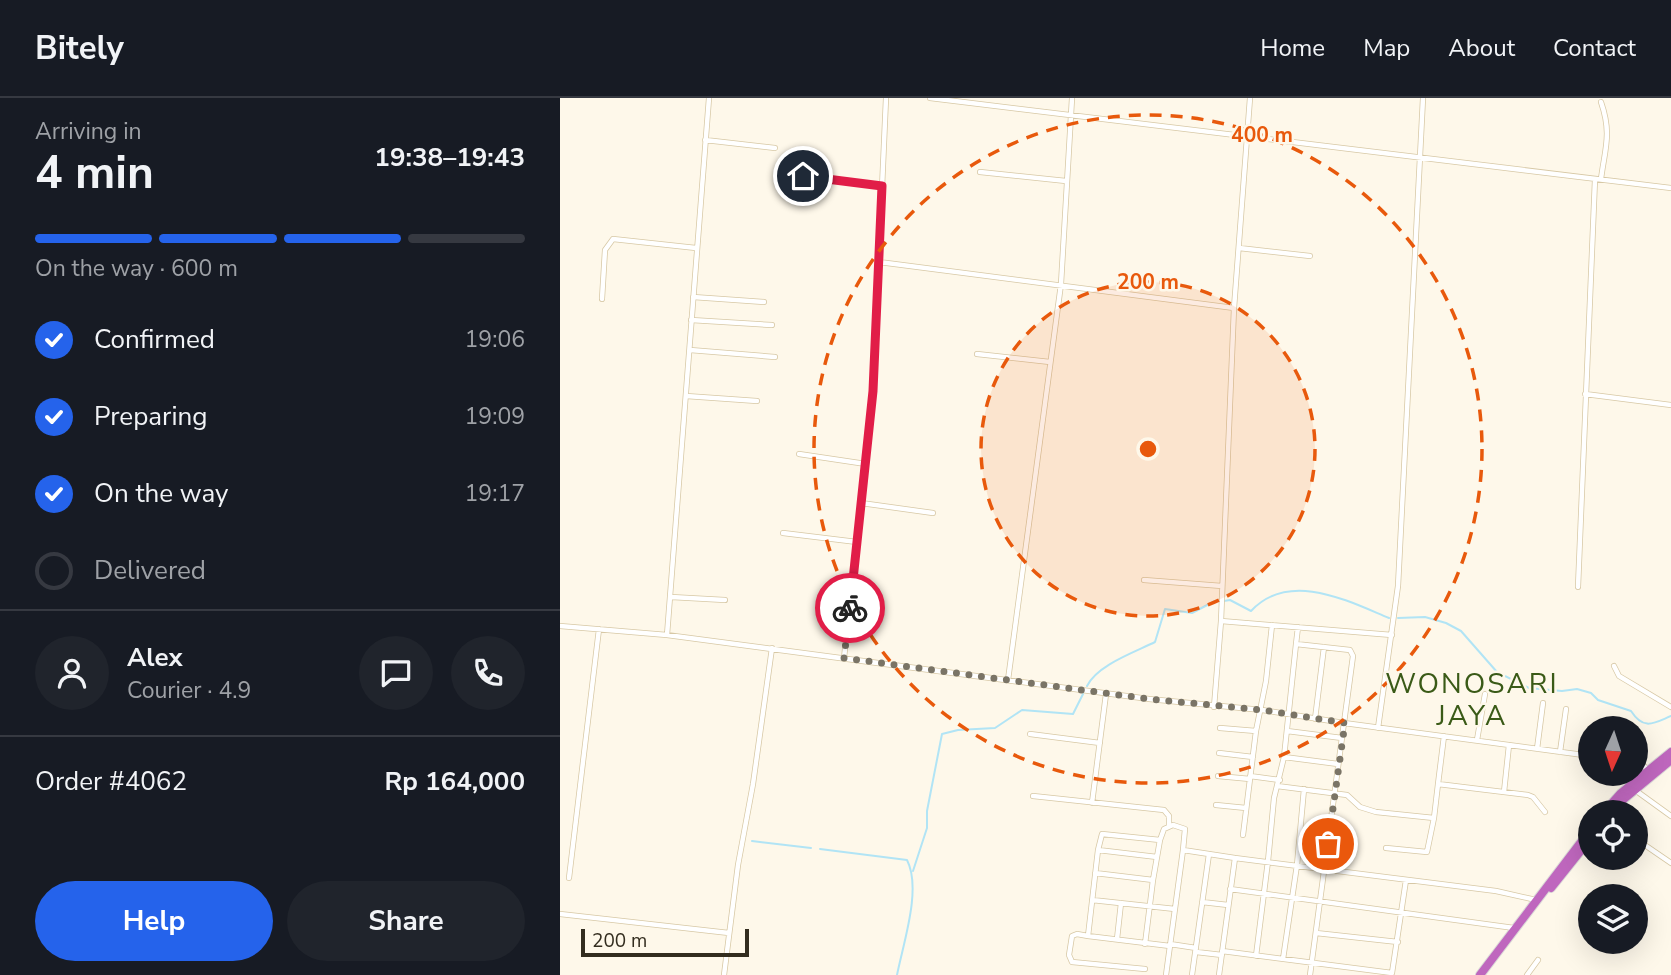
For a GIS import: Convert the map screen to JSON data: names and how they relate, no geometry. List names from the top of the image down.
{
  "districts": ["WONOSARI JAYA"],
  "scale_bar": "200 m",
  "north": "bottom",
  "page": {
    "header": "Bitely",
    "nav": [
      "Home",
      "Map",
      "About",
      "Contact"
    ],
    "heading": ["4 min", "Arriving in", "19:38–19:43"],
    "panel": [
      "Alex",
      "Courier · 4.9",
      "Order #4062",
      "Rp 164,000"
    ],
    "bar": "On the way · 600 m",
    "list": [
      ["Confirmed", "19:06"],
      ["Preparing", "19:09"],
      ["On the way", "19:17"],
      "Delivered"
    ],
    "buttons": ["Help", "Share"],
    "scale": "200 m"
  },
  "rings": ["400 m", "200 m"]
}
